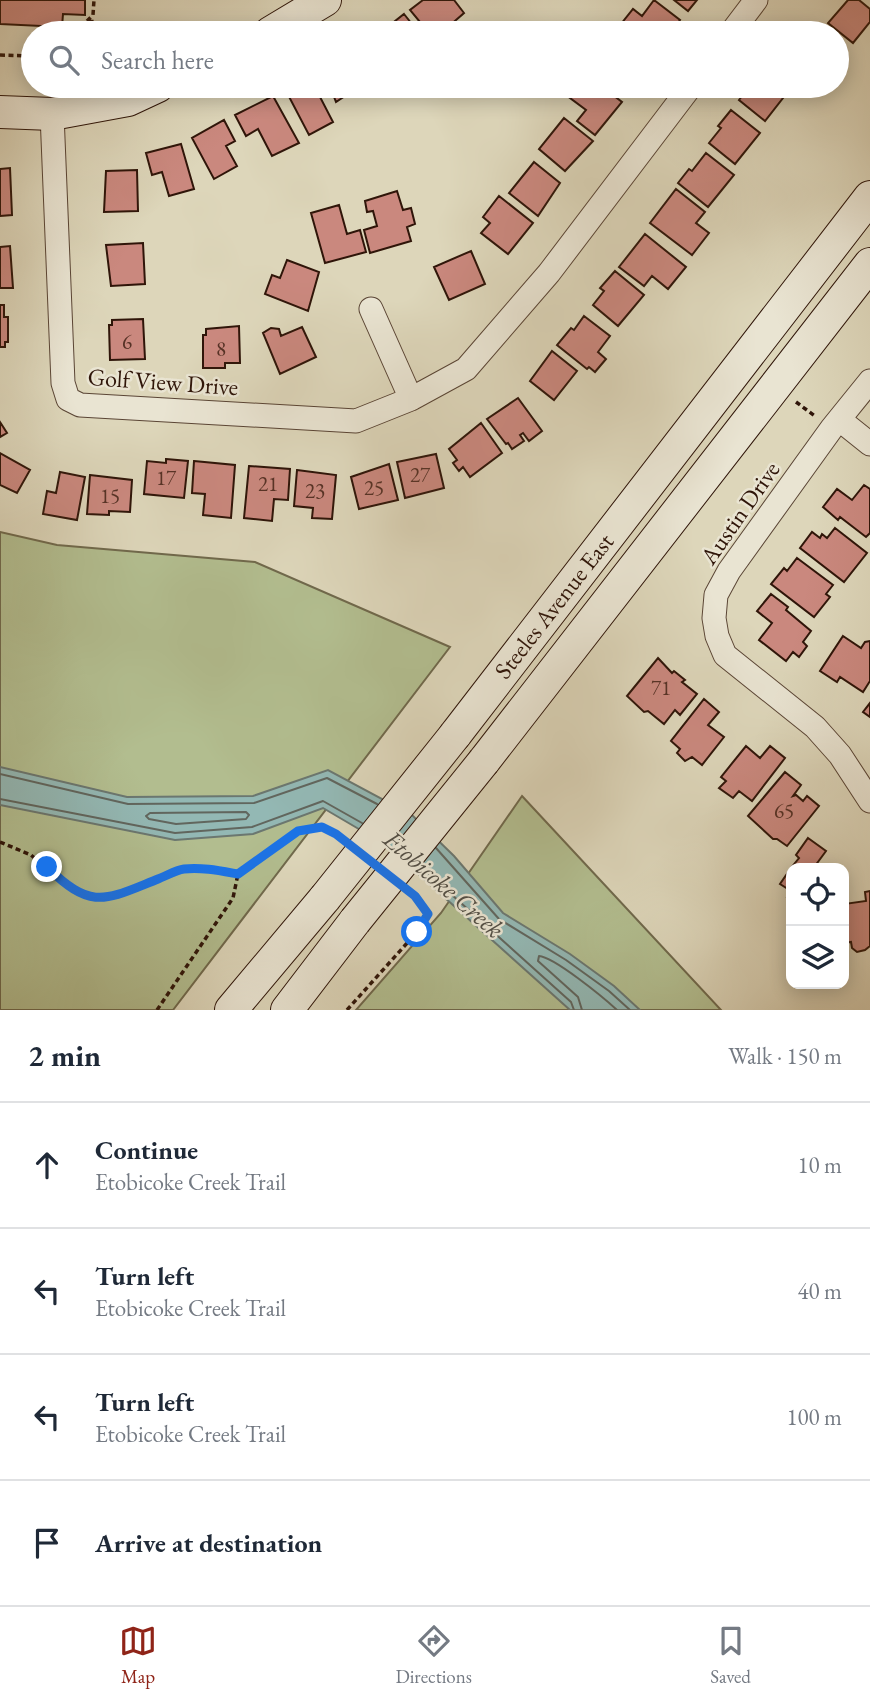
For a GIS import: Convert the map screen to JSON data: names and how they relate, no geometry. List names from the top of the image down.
{
  "streets": {
    "main road": ["Steeles Avenue East"],
    "street": ["Golf View Drive", "Austin Drive"]
  },
  "water": ["Etobicoke Creek"],
  "house_numbers": [
    "6",
    "8",
    "27",
    "17",
    "21",
    "25",
    "23",
    "15",
    "71",
    "65"
  ],
  "page": {
    "search": "Search here",
    "heading": ["2 min", "Walk · 150 m"],
    "list": [
      ["Continue", "Etobicoke Creek Trail", "10 m"],
      ["Turn left", "Etobicoke Creek Trail", "40 m"],
      ["Turn left", "Etobicoke Creek Trail", "100 m"],
      "Arrive at destination"
    ],
    "nav": ["Map", "Directions", "Saved"]
  }
}
